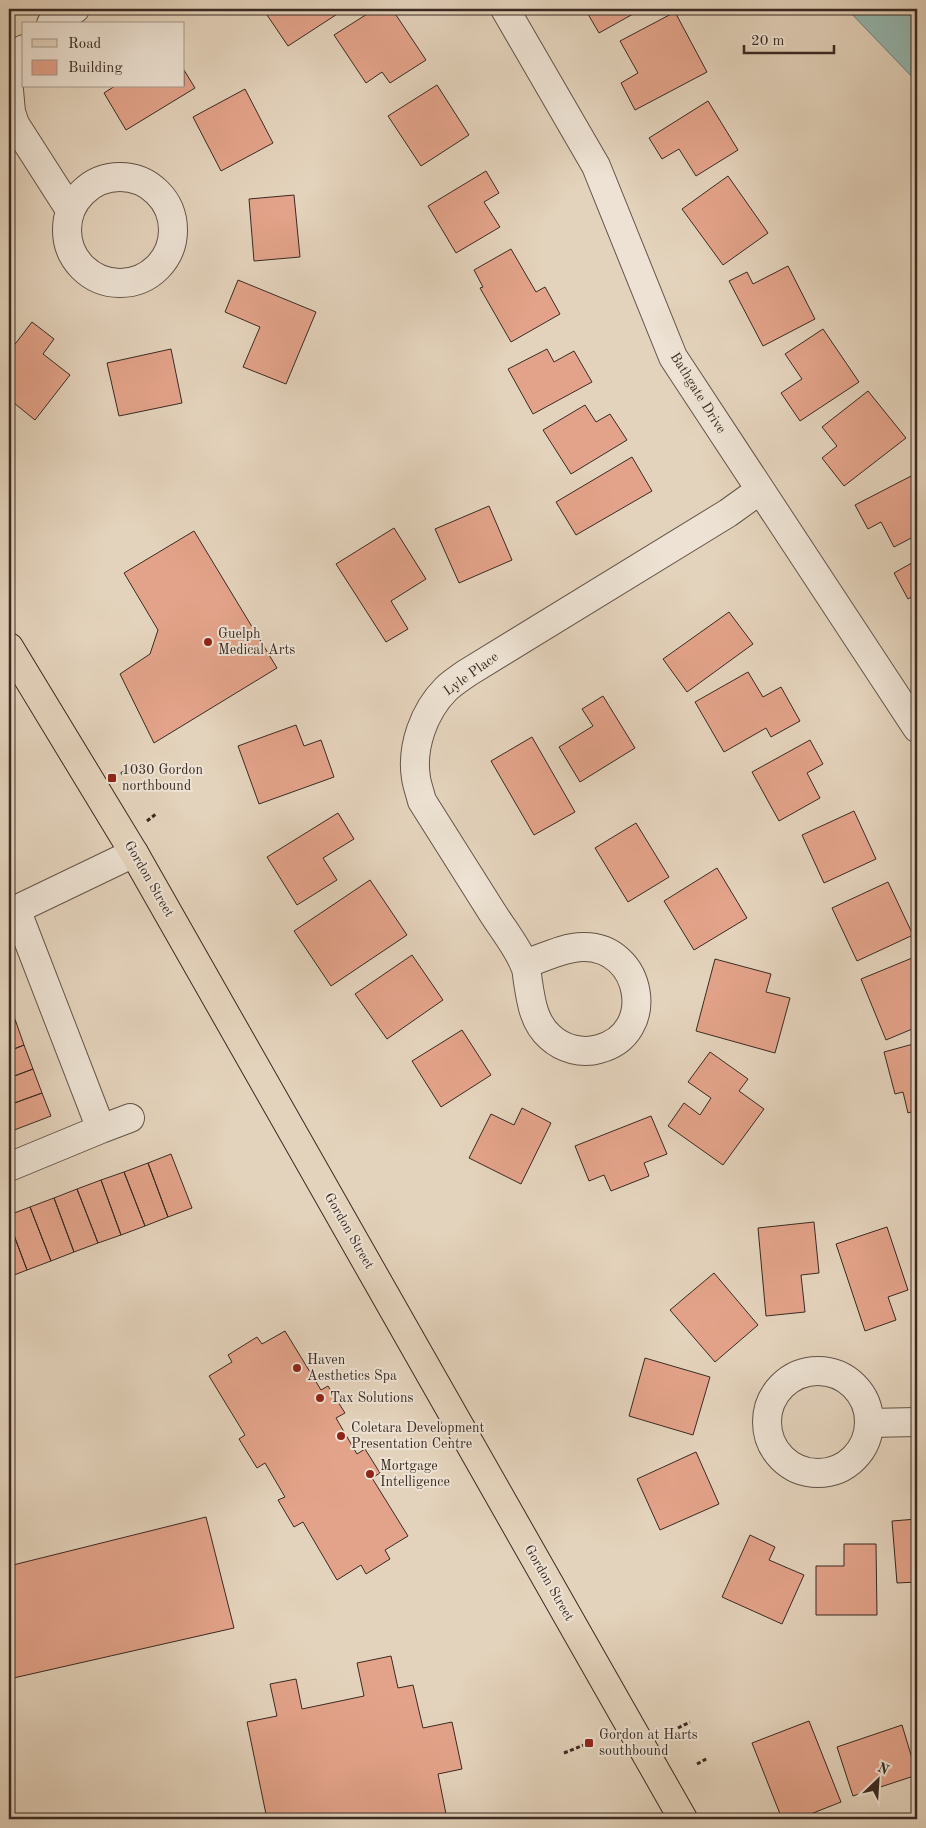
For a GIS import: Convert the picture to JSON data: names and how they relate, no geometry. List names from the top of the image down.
{
  "streets": {
    "main road": ["Gordon Street"],
    "street": ["Bathgate Drive", "Lyle Place"]
  },
  "crossings": [
    ["Bathgate Drive", "Lyle Place"]
  ],
  "places": {
    "other": [
      "Guelph Medical Arts",
      "Haven Aesthetics Spa",
      "Tax Solutions",
      "Coletara Development Presentation Centre",
      "Mortgage Intelligence"
    ],
    "transit": ["1030 Gordon northbound", "Gordon at Harts southbound"]
  },
  "legend": ["Road", "Building"],
  "scale_bar": "20 m",
  "north": "top right"
}
